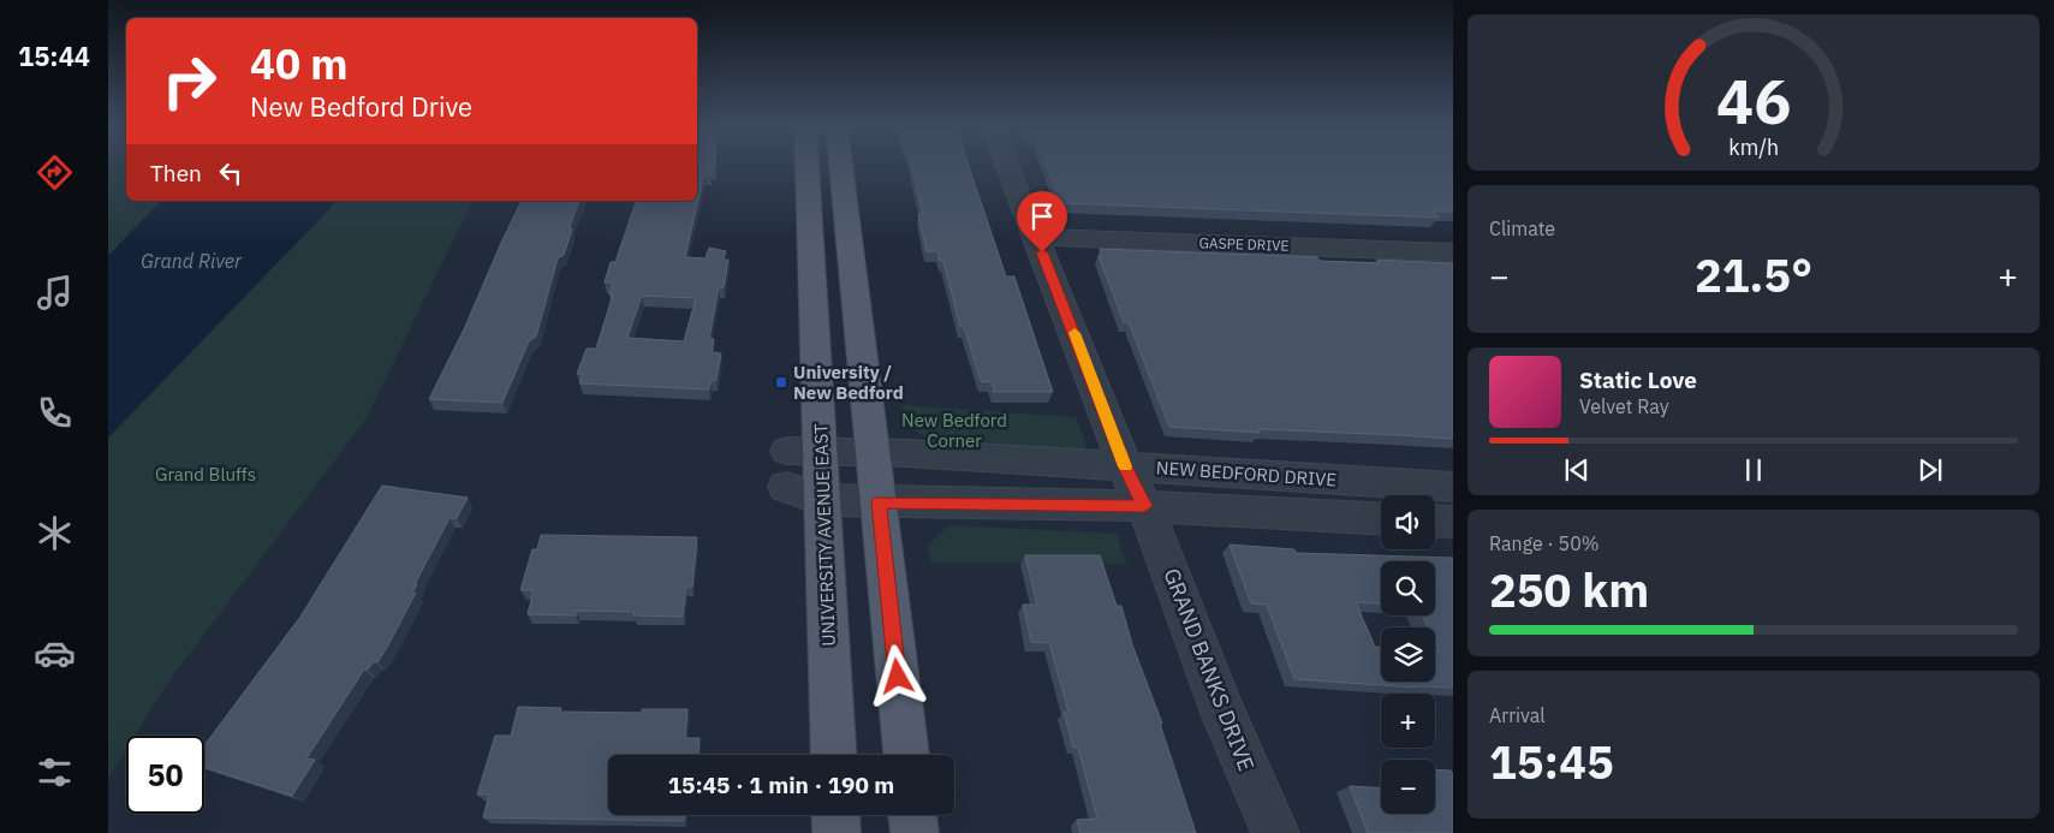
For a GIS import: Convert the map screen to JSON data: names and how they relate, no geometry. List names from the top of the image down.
{
  "streets": {
    "main road": ["UNIVERSITY AVENUE EAST"],
    "street": ["GASPE DRIVE", "NEW BEDFORD DRIVE", "GRAND BANKS DRIVE"]
  },
  "crossings": [
    ["GASPE DRIVE", "GRAND BANKS DRIVE"],
    ["NEW BEDFORD DRIVE", "UNIVERSITY AVENUE EAST"],
    ["NEW BEDFORD DRIVE", "GRAND BANKS DRIVE"]
  ],
  "water": ["Grand River"],
  "parks": ["New Bedford Corner", "Grand Bluffs"],
  "places": {
    "transit": ["University / New Bedford"]
  },
  "page": {
    "tabs": "15:44",
    "turn": ["40 m", "New Bedford Drive"],
    "then": "Then",
    "tile": [
      "Climate",
      ["Range · 50%", "250 km"],
      ["Arrival", "15:45"]
    ],
    "heat": ["−", "21.5°", "+"],
    "song": ["Static Love", "Velvet Ray"],
    "map_buttons": ["+", "−"],
    "limit": "50",
    "trip": "15:45 · 1 min · 190 m",
    "gauge": ["46", "km/h"]
  }
}
